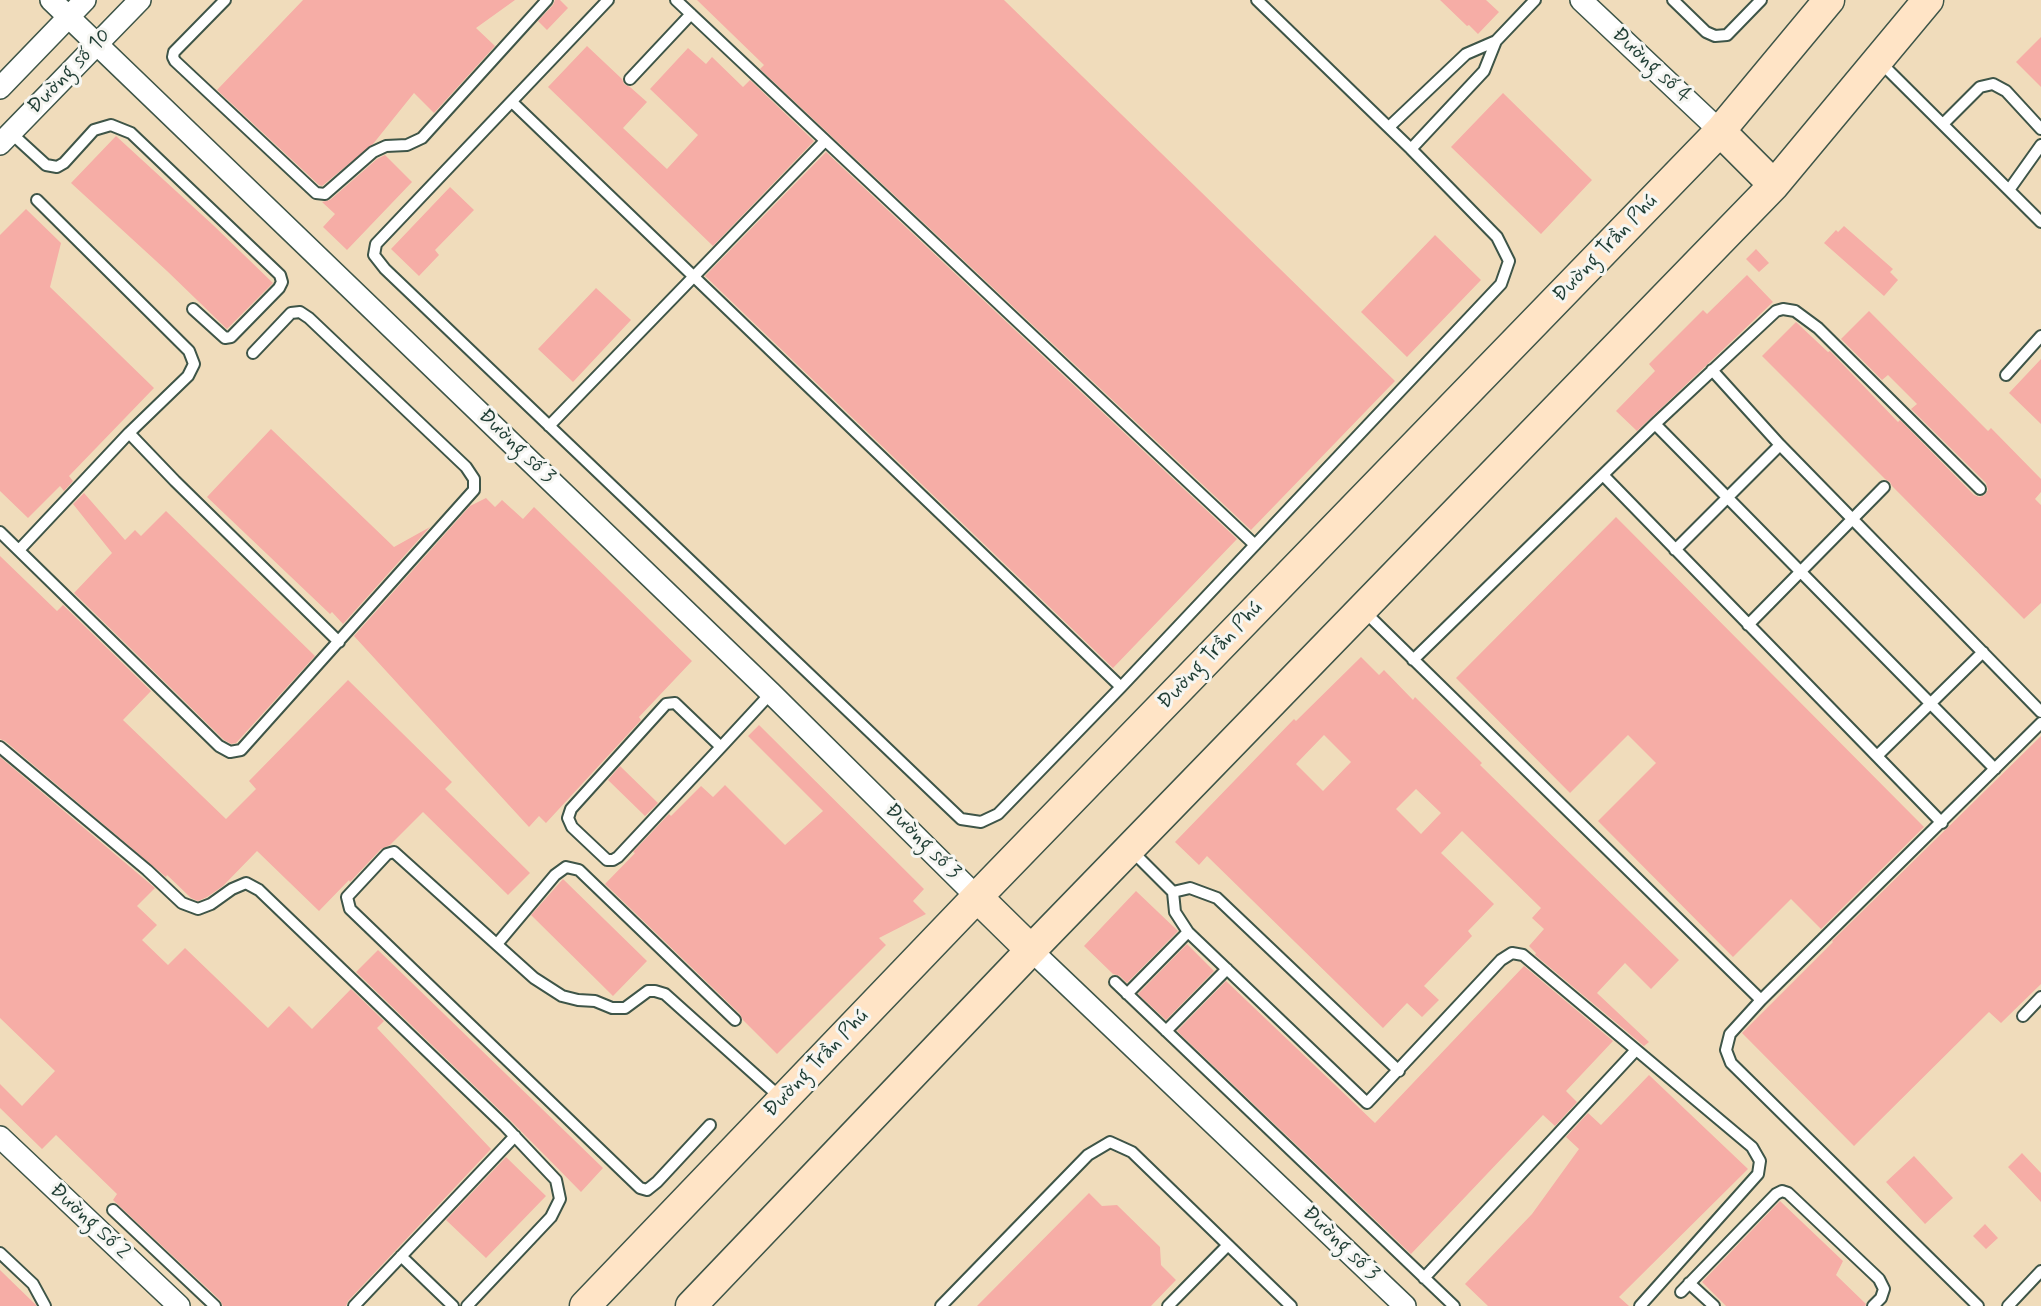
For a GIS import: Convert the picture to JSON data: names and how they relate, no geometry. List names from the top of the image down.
{
  "streets": {
    "main road": ["Đường Trần Phú"],
    "street": [
      "Đường số 4",
      "Đường số 10",
      "Đường số 3",
      "Đường Số 2"
    ]
  },
  "crossings": [
    ["Đường số 4", "Đường Trần Phú"],
    ["Đường số 10", "Đường số 3"],
    ["Đường Trần Phú", "Đường số 3"]
  ]
}
